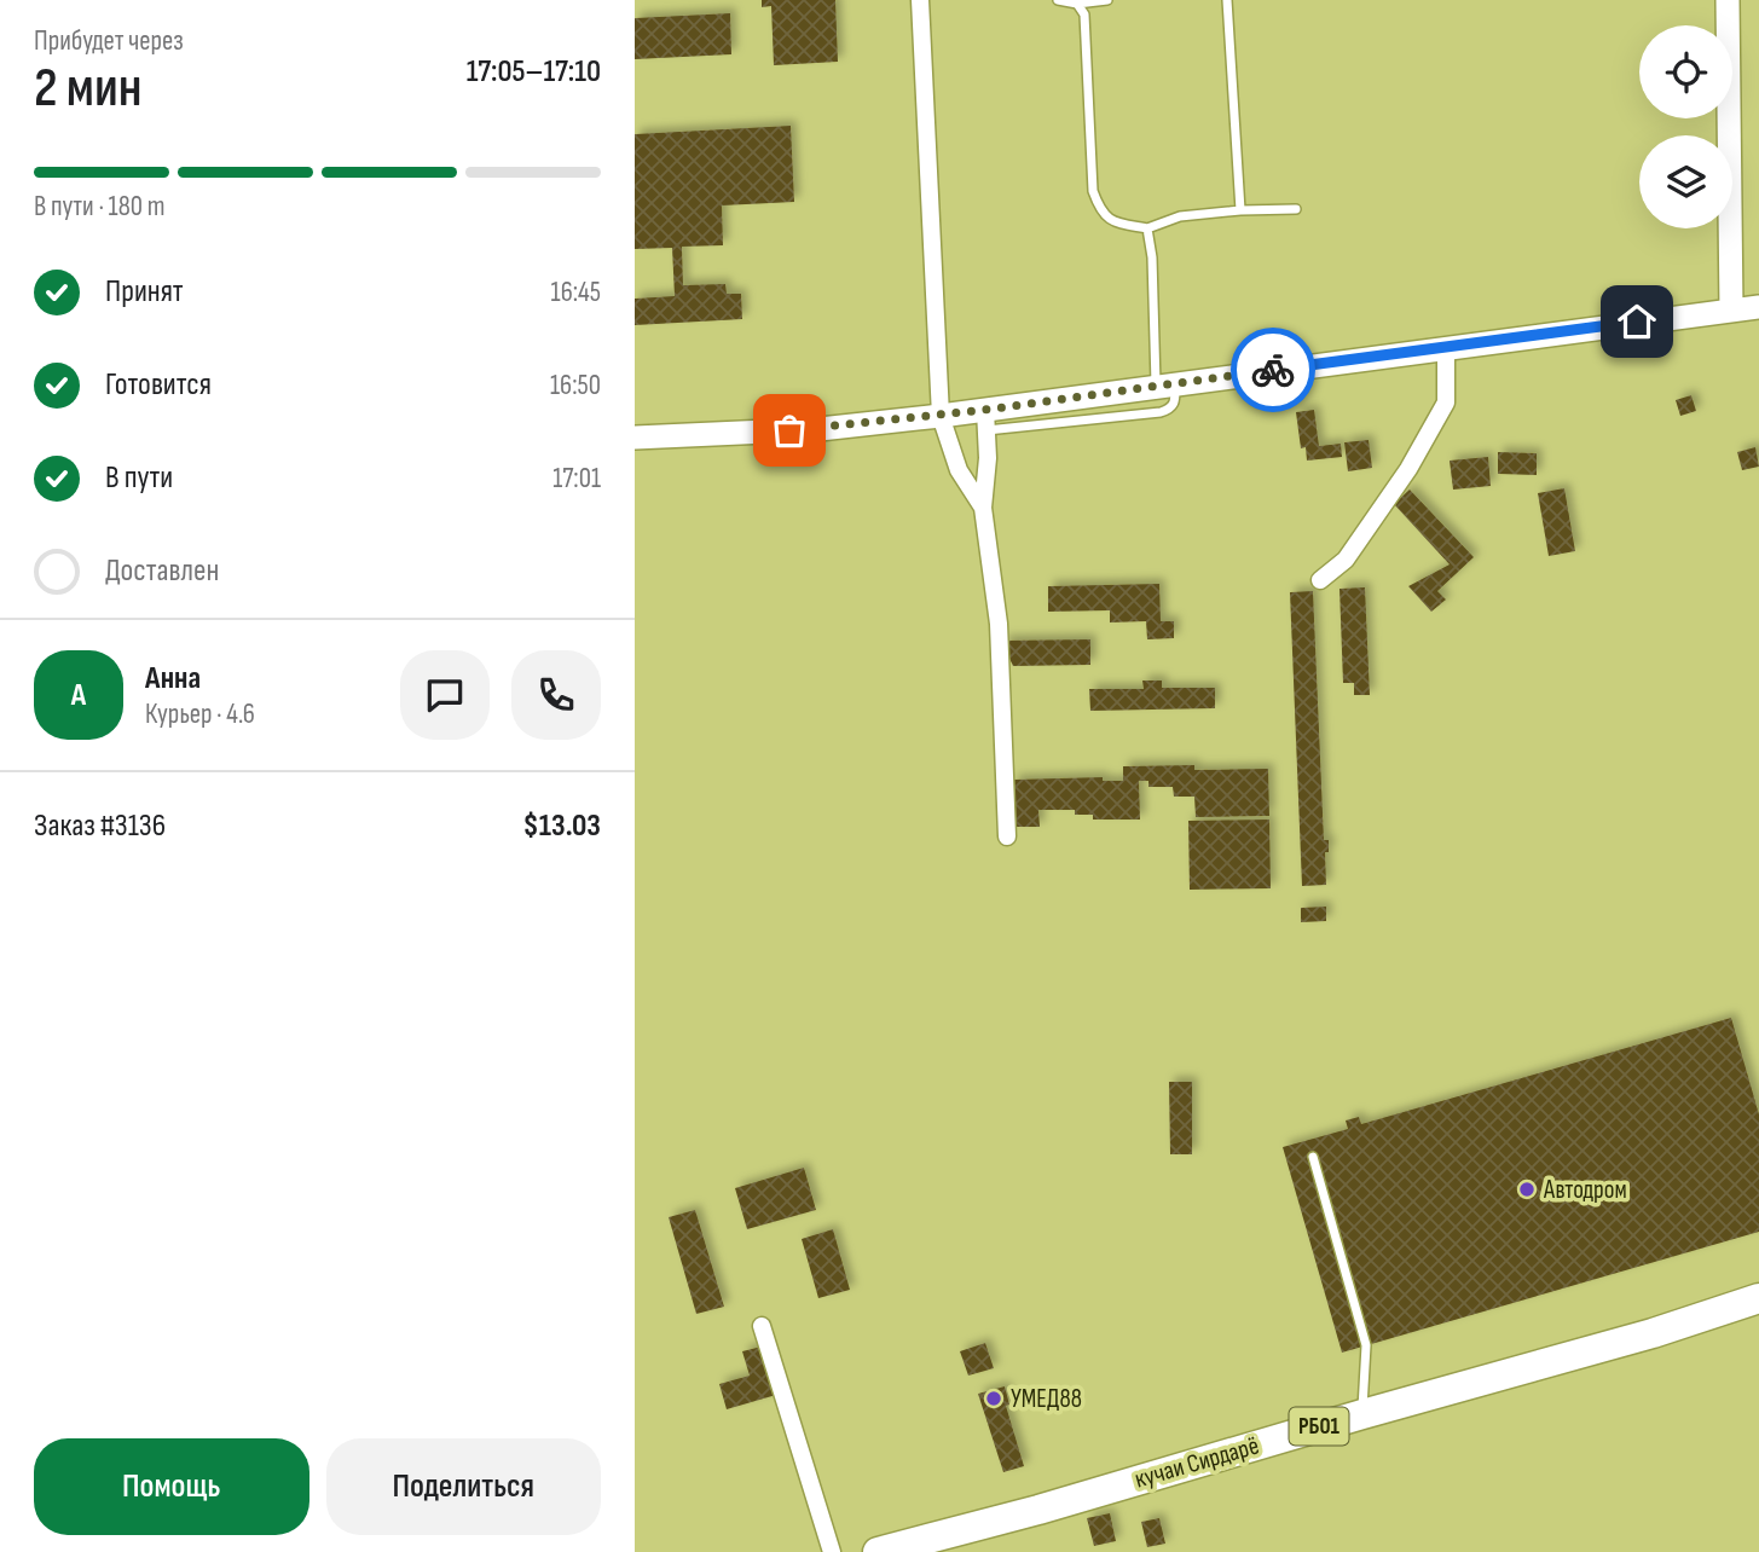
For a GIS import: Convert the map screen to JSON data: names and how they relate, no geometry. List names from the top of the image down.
{
  "streets": {
    "highway": ["РБ01", "кучаи Сирдарё"]
  },
  "crossings": [
    ["РБ01", "кучаи Сирдарё"]
  ],
  "places": ["Автодром", "УМЕД88"],
  "page": {
    "heading": ["2 мин", "Прибудет через", "17:05–17:10"],
    "panel": [
      "Анна",
      "Курьер · 4.6",
      "Заказ #3136",
      "$13.03"
    ],
    "bar": "В пути · 180 m",
    "list": [
      ["Принят", "16:45"],
      ["Готовится", "16:50"],
      ["В пути", "17:01"],
      "Доставлен"
    ],
    "round": "А",
    "buttons": ["Помощь", "Поделиться"]
  }
}
